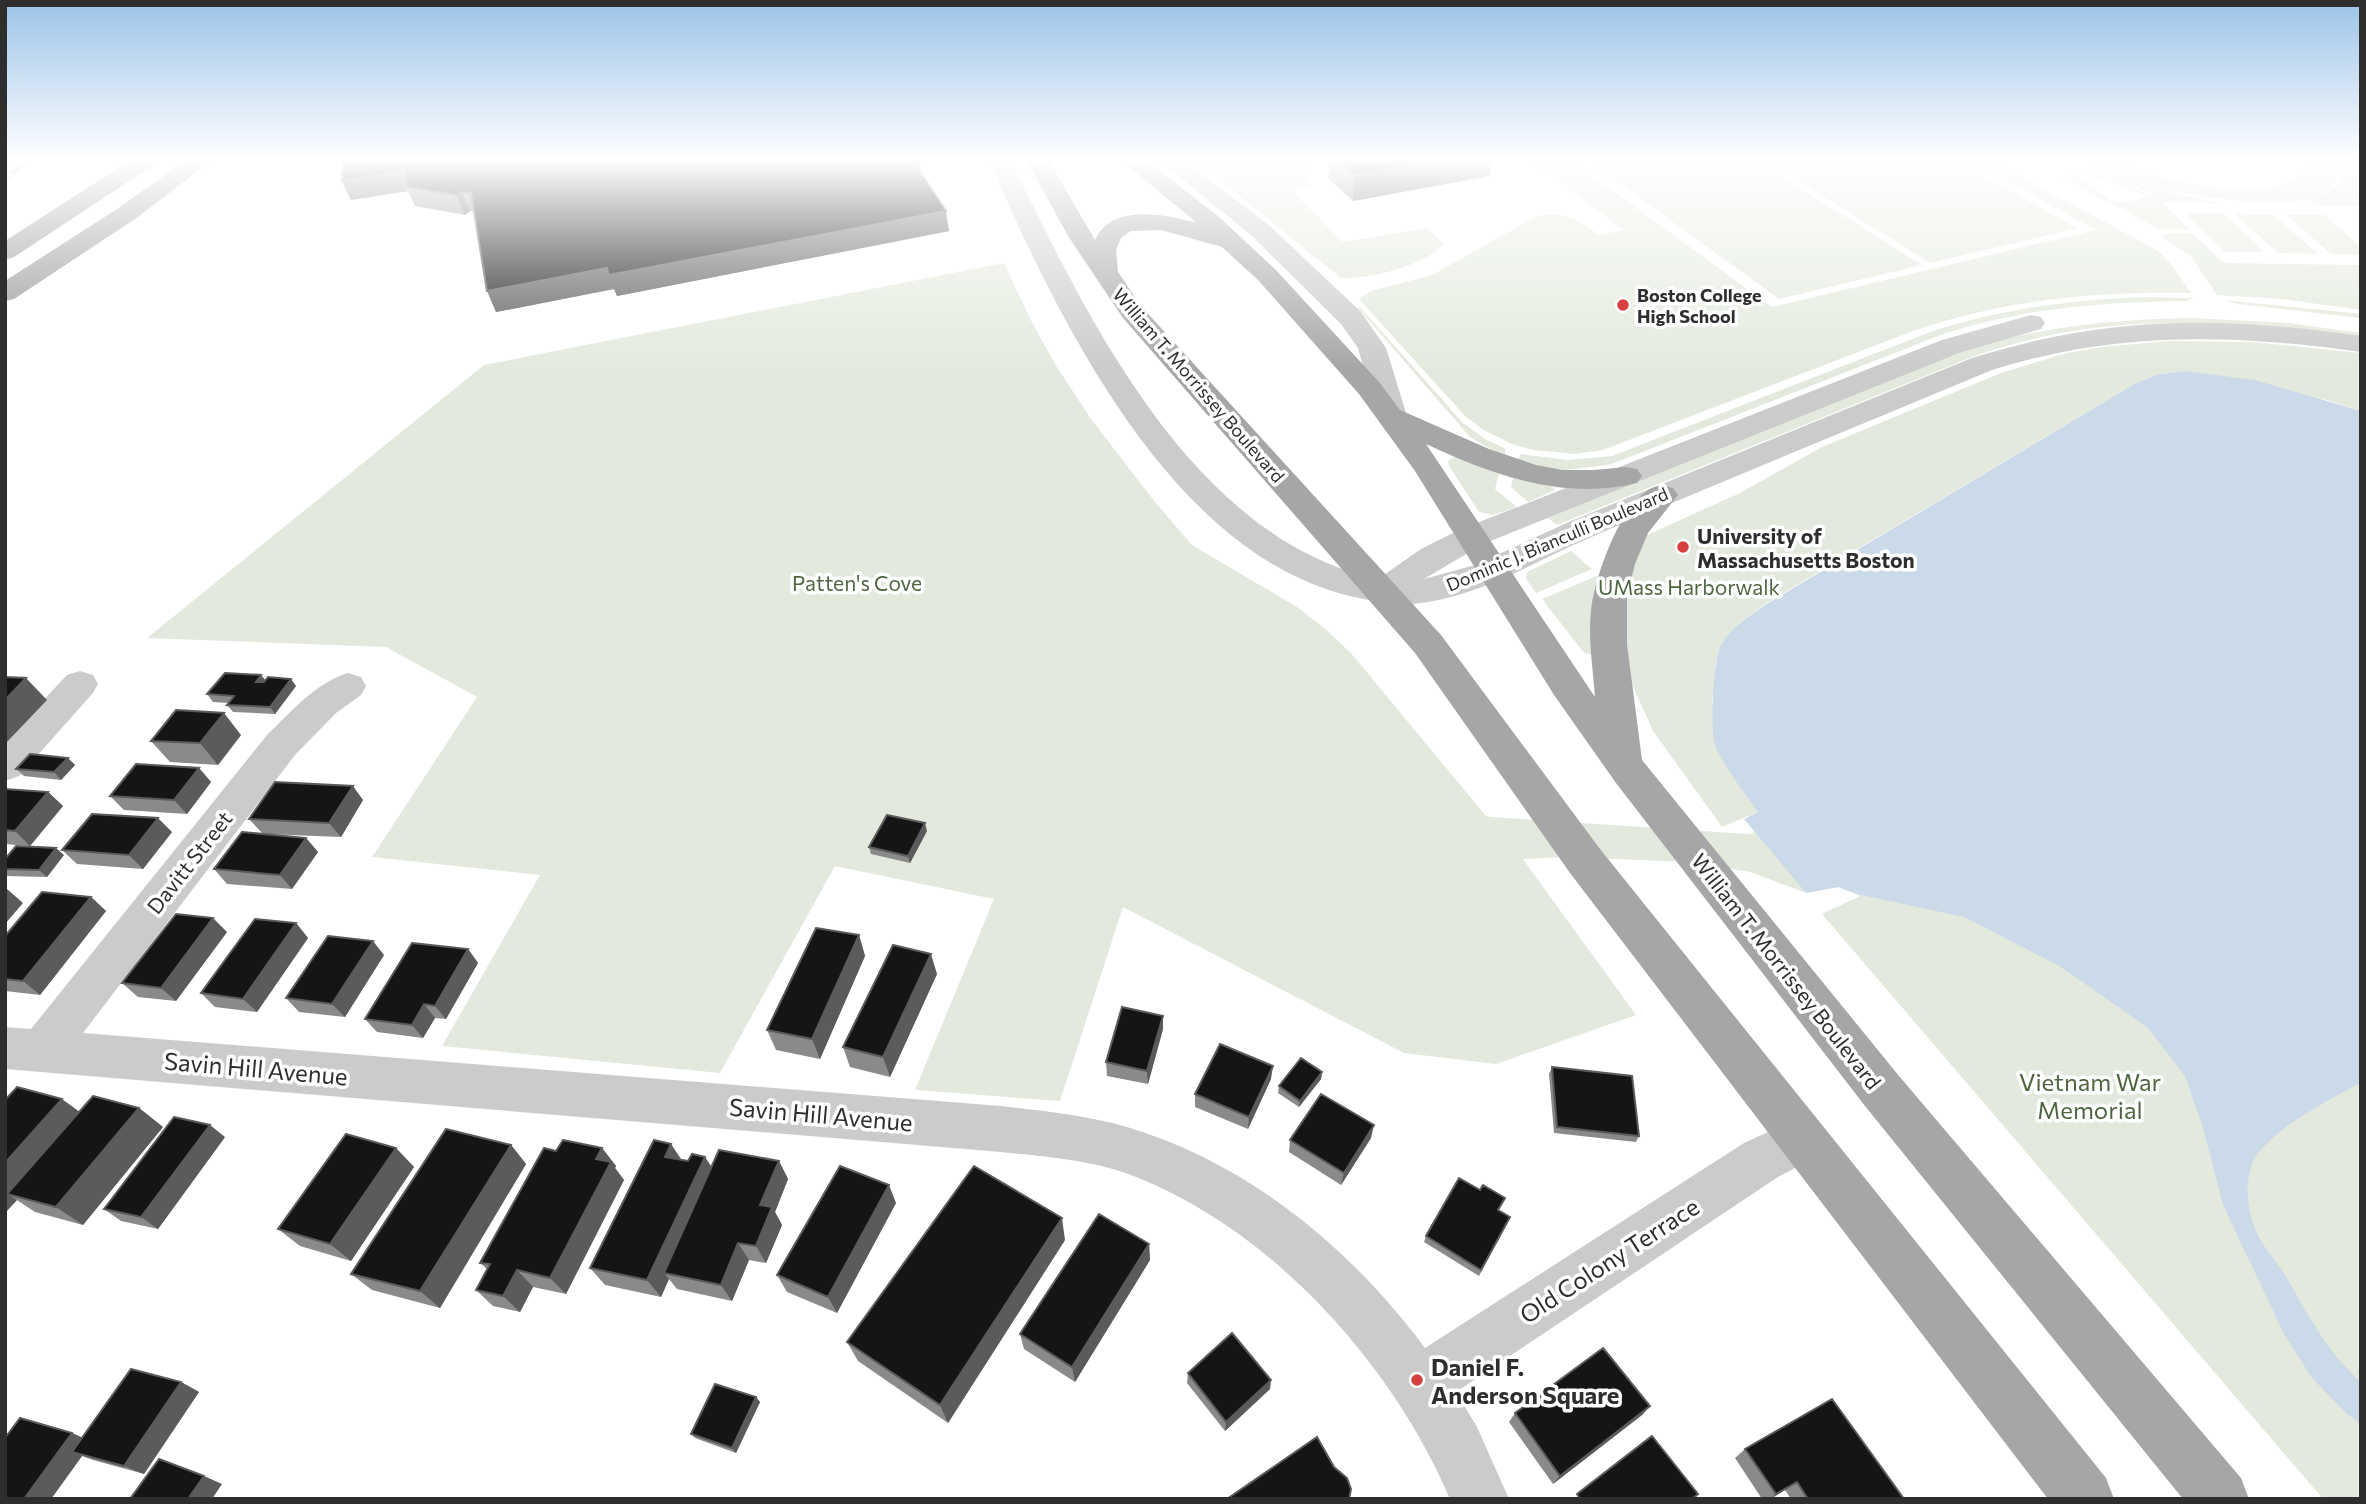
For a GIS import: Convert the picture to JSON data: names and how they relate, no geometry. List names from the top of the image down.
{
  "streets": {
    "main road": ["William T. Morrissey Boulevard"],
    "street": [
      "Dominic J. Bianculli Boulevard",
      "Davitt Street",
      "Savin Hill Avenue",
      "Old Colony Terrace"
    ]
  },
  "crossings": [
    ["William T. Morrissey Boulevard", "Dominic J. Bianculli Boulevard"],
    ["William T. Morrissey Boulevard", "Old Colony Terrace"],
    ["Davitt Street", "Savin Hill Avenue"],
    ["Savin Hill Avenue", "Old Colony Terrace"]
  ],
  "parks": ["Patten's Cove", "UMass Harborwalk", "Vietnam War Memorial"],
  "places": ["Boston College High School", "University of Massachusetts Boston", "Daniel F. Anderson Square"]
}
